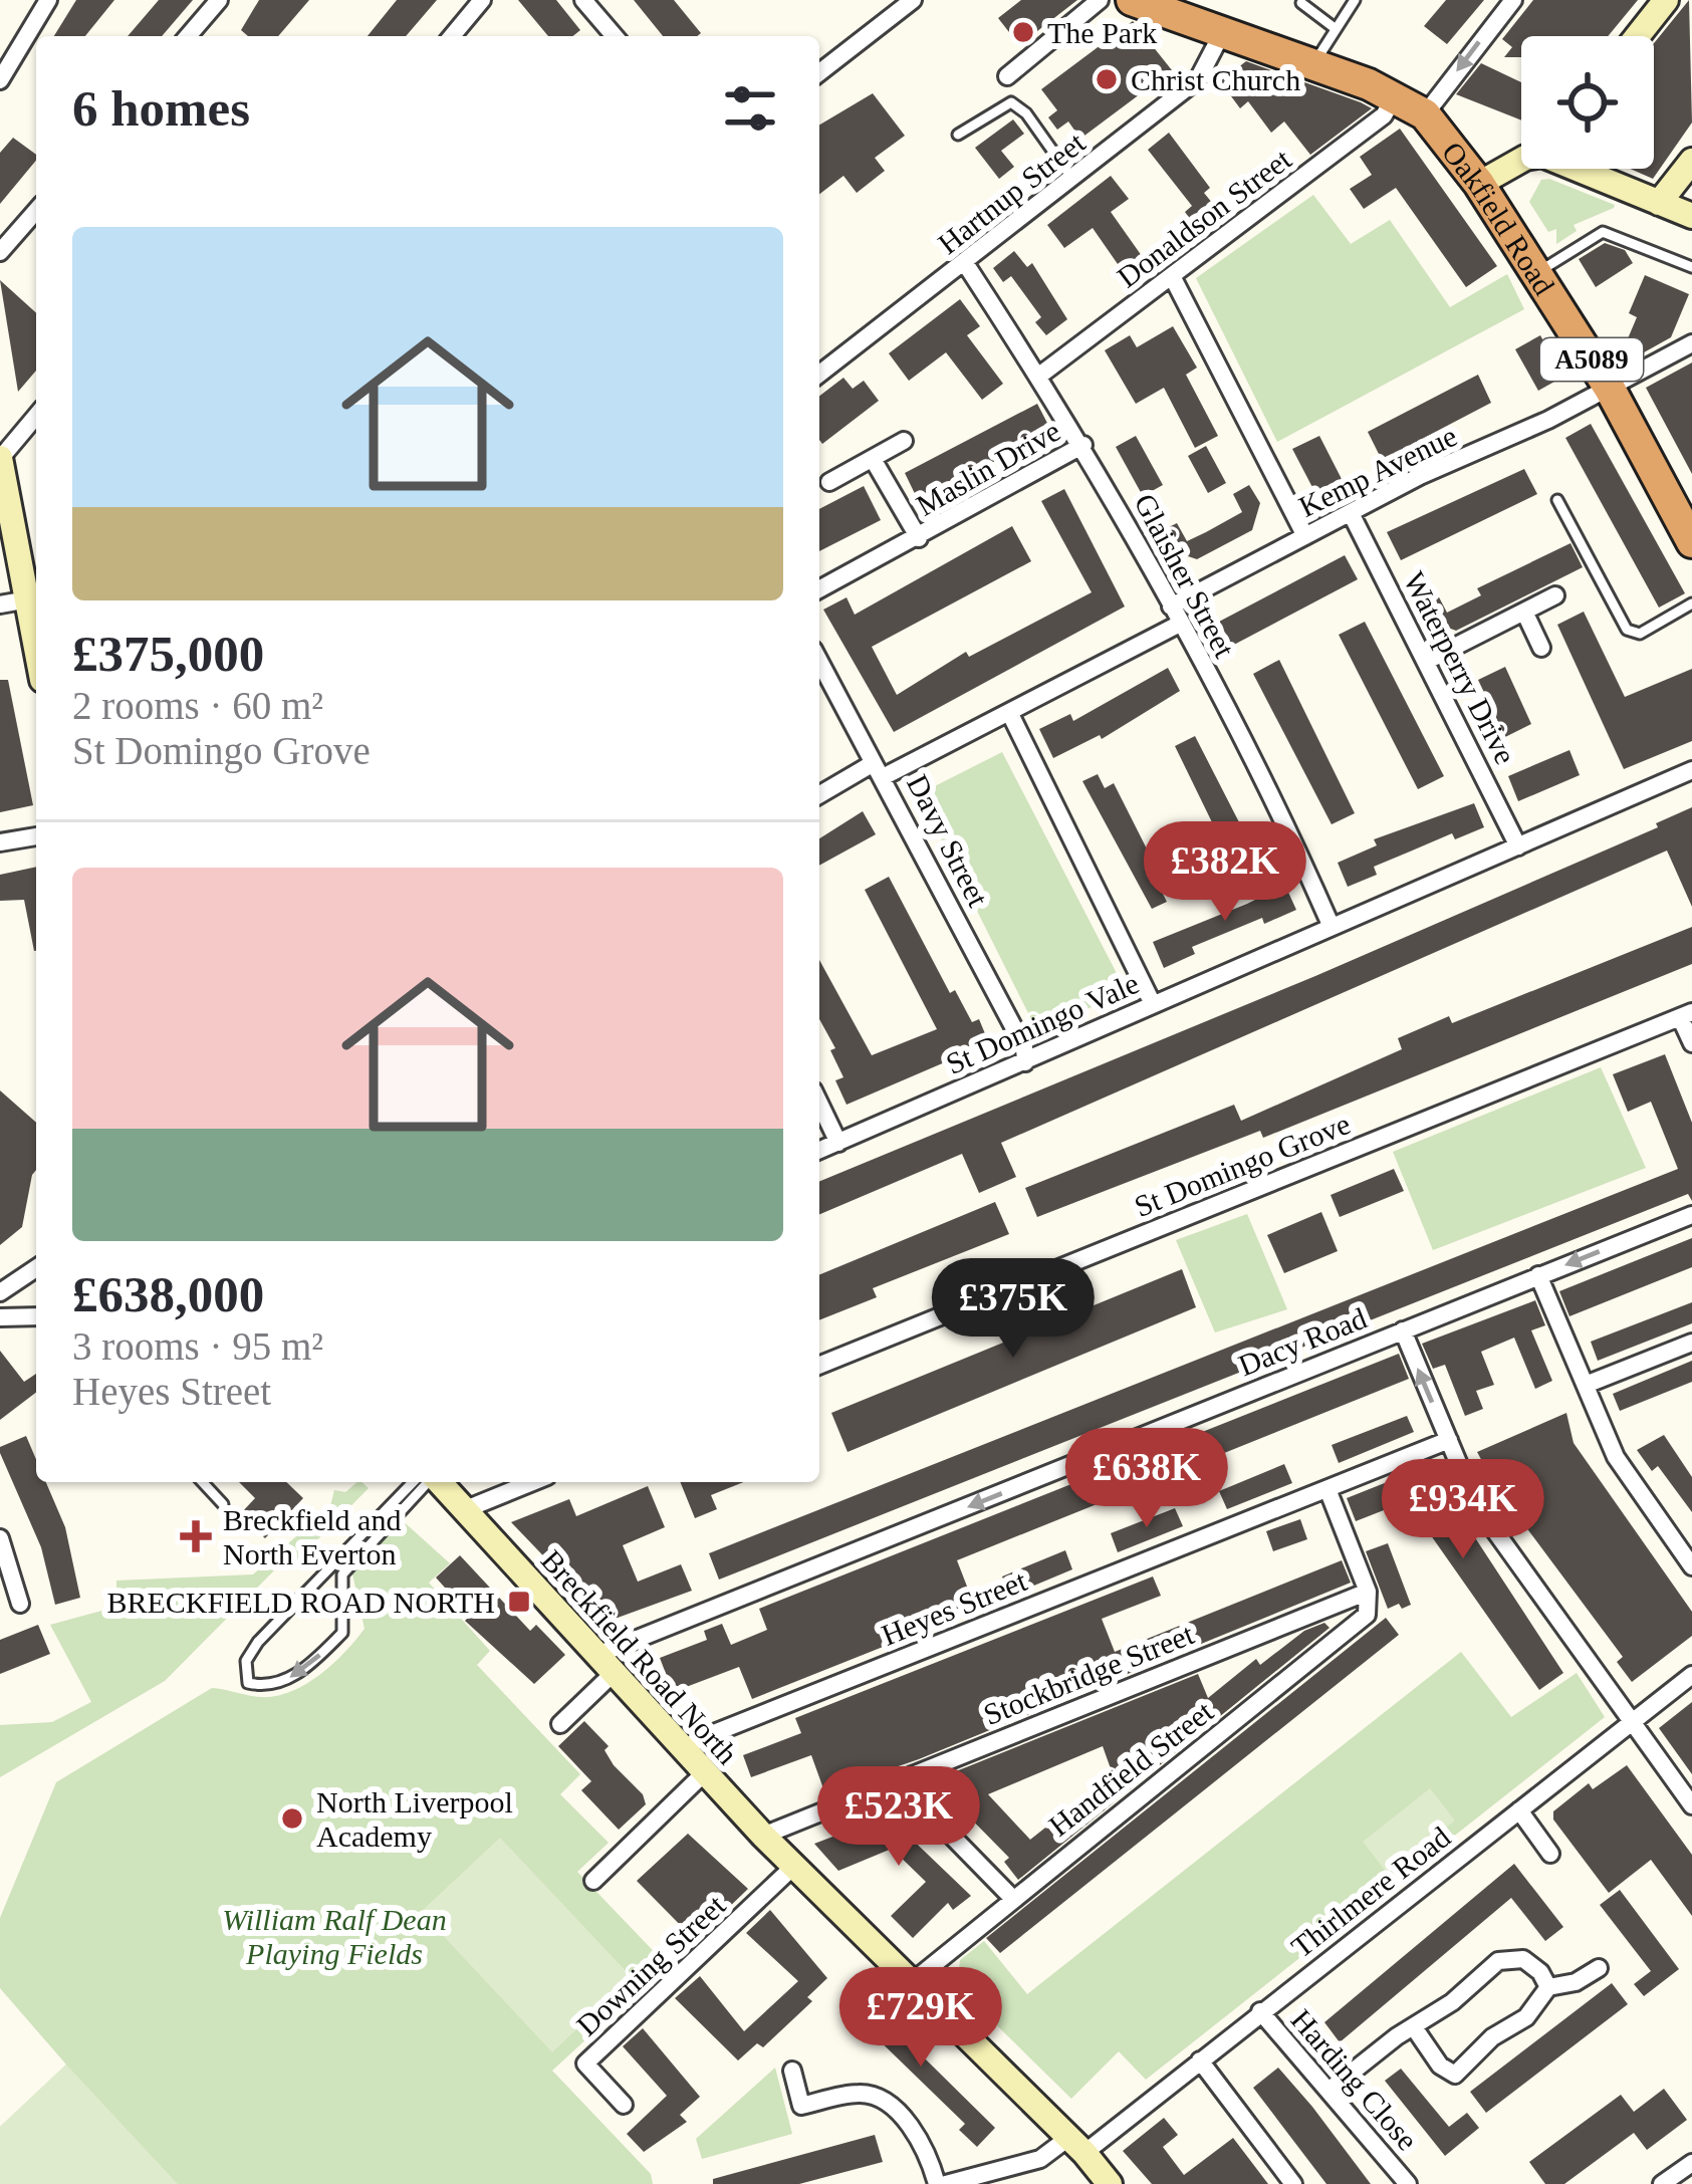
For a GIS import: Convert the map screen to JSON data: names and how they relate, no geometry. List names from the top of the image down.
{
  "streets": {
    "highway": ["Oakfield Road", "A5089"],
    "street": [
      "Hartnup Street",
      "Donaldson Street",
      "Maslin Drive",
      "Kemp Avenue",
      "Glaisher Street",
      "Waterperry Drive",
      "Davy Street",
      "St Domingo Vale",
      "St Domingo Grove",
      "Dacy Road",
      "Heyes Street",
      "Breckfield Road North",
      "Stockbridge Street",
      "Handfield Street",
      "Thirlmere Road",
      "Downing Street",
      "Harding Close"
    ]
  },
  "crossings": [
    ["Hartnup Street", "A5089"],
    ["Hartnup Street", "Glaisher Street"],
    ["Oakfield Road", "Donaldson Street"],
    ["Oakfield Road", "A5089"],
    ["Oakfield Road", "Kemp Avenue"],
    ["Donaldson Street", "A5089"],
    ["Donaldson Street", "Glaisher Street"],
    ["Maslin Drive", "Glaisher Street"],
    ["Kemp Avenue", "Glaisher Street"],
    ["Kemp Avenue", "Waterperry Drive"],
    ["Kemp Avenue", "Davy Street"],
    ["Glaisher Street", "St Domingo Vale"],
    ["Waterperry Drive", "St Domingo Vale"],
    ["Davy Street", "St Domingo Vale"],
    ["Dacy Road", "Breckfield Road North"],
    ["Heyes Street", "Breckfield Road North"],
    ["Breckfield Road North", "Stockbridge Street"],
    ["Breckfield Road North", "Handfield Street"],
    ["Breckfield Road North", "Thirlmere Road"],
    ["Breckfield Road North", "Downing Street"],
    ["Stockbridge Street", "Handfield Street"],
    ["Thirlmere Road", "Harding Close"]
  ],
  "one_way": ["Dacy Road"],
  "parks": ["William Ralf Dean Playing Fields"],
  "places": {
    "other": ["The Park", "Christ Church", "North Liverpool Academy"],
    "health": ["Breckfield and North Everton"],
    "transit": ["BRECKFIELD ROAD NORTH"]
  },
  "page": {
    "heading": "6 homes",
    "list": [
      {
        "name": "£375,000",
        "note": "2 rooms · 60 m² · St Domingo Grove"
      },
      {
        "name": "£638,000",
        "note": "3 rooms · 95 m² · Heyes Street"
      }
    ],
    "price": [
      "£382K",
      "£375K",
      "£638K",
      "£934K",
      "£523K",
      "£729K"
    ]
  }
}
